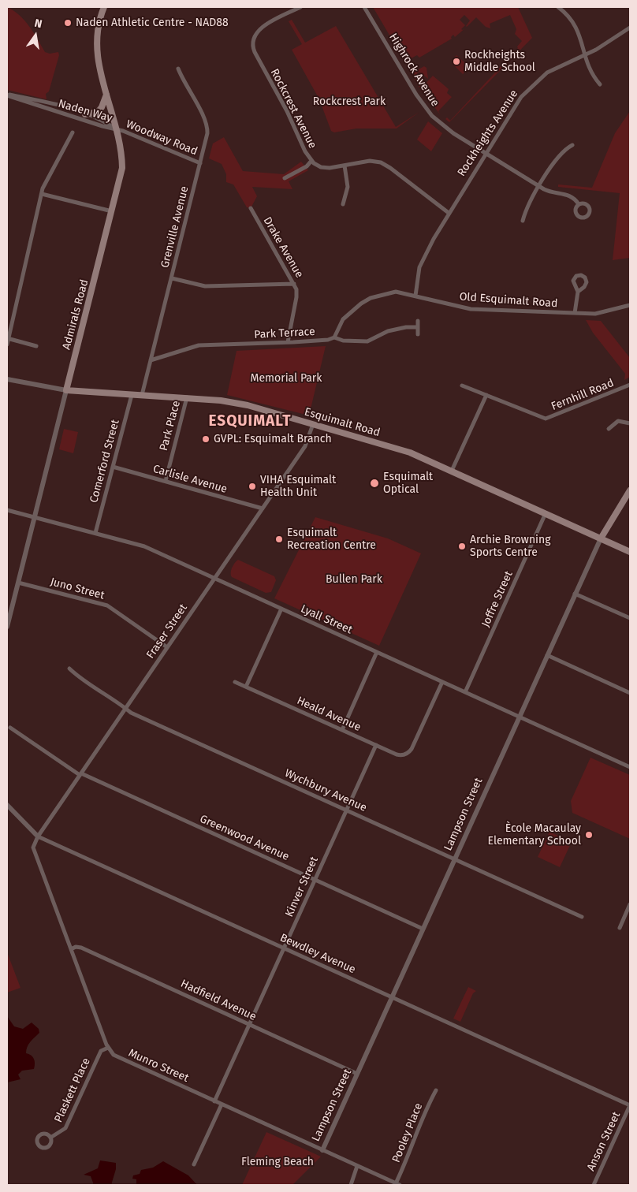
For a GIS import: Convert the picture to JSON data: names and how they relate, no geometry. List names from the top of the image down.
{
  "streets": {
    "main road": ["Admirals Road", "Esquimalt Road", "Lampson Street"],
    "street": [
      "Highrock Avenue",
      "Rockcrest Avenue",
      "Naden Way",
      "Rockheights Avenue",
      "Woodway Road",
      "Grenville Avenue",
      "Drake Avenue",
      "Old Esquimalt Road",
      "Park Terrace",
      "Fernhill Road",
      "Park Place",
      "Comerford Street",
      "Carlisle Avenue",
      "Juno Street",
      "Joffre Street",
      "Lyall Street",
      "Fraser Street",
      "Heald Avenue",
      "Wychbury Avenue",
      "Greenwood Avenue",
      "Kinver Street",
      "Bewdley Avenue",
      "Hadfield Avenue",
      "Munro Street",
      "Plaskett Place",
      "Pooley Place",
      "Anson Street"
    ]
  },
  "crossings": [
    ["Highrock Avenue", "Rockheights Avenue"],
    ["Rockcrest Avenue", "Rockheights Avenue"],
    ["Naden Way", "Woodway Road"],
    ["Naden Way", "Admirals Road"],
    ["Rockheights Avenue", "Old Esquimalt Road"],
    ["Woodway Road", "Grenville Avenue"],
    ["Woodway Road", "Admirals Road"],
    ["Grenville Avenue", "Park Terrace"],
    ["Grenville Avenue", "Esquimalt Road"],
    ["Drake Avenue", "Park Terrace"],
    ["Old Esquimalt Road", "Park Terrace"],
    ["Admirals Road", "Esquimalt Road"],
    ["Admirals Road", "Juno Street"],
    ["Admirals Road", "Lyall Street"],
    ["Esquimalt Road", "Park Place"],
    ["Esquimalt Road", "Comerford Street"],
    ["Esquimalt Road", "Joffre Street"],
    ["Esquimalt Road", "Fraser Street"],
    ["Esquimalt Road", "Lampson Street"],
    ["Park Place", "Carlisle Avenue"],
    ["Comerford Street", "Carlisle Avenue"],
    ["Comerford Street", "Lyall Street"],
    ["Carlisle Avenue", "Fraser Street"],
    ["Juno Street", "Fraser Street"],
    ["Joffre Street", "Lyall Street"],
    ["Lyall Street", "Fraser Street"],
    ["Lyall Street", "Heald Avenue"],
    ["Lyall Street", "Lampson Street"],
    ["Fraser Street", "Wychbury Avenue"],
    ["Fraser Street", "Greenwood Avenue"],
    ["Fraser Street", "Bewdley Avenue"],
    ["Fraser Street", "Munro Street"],
    ["Heald Avenue", "Kinver Street"],
    ["Wychbury Avenue", "Lampson Street"],
    ["Wychbury Avenue", "Kinver Street"],
    ["Lampson Street", "Greenwood Avenue"],
    ["Lampson Street", "Bewdley Avenue"],
    ["Lampson Street", "Hadfield Avenue"],
    ["Lampson Street", "Munro Street"],
    ["Greenwood Avenue", "Kinver Street"],
    ["Kinver Street", "Bewdley Avenue"],
    ["Kinver Street", "Hadfield Avenue"],
    ["Kinver Street", "Munro Street"],
    ["Bewdley Avenue", "Anson Street"],
    ["Hadfield Avenue", "Munro Street"],
    ["Munro Street", "Plaskett Place"],
    ["Munro Street", "Pooley Place"]
  ],
  "districts": ["ESQUIMALT"],
  "parks": [
    "Rockcrest Park",
    "Memorial Park",
    "Bullen Park",
    "Fleming Beach"
  ],
  "places": [
    "Naden Athletic Centre - NAD88",
    "Rockheights Middle School",
    "GVPL: Esquimalt Branch",
    "Esquimalt Optical",
    "VIHA Esquimalt Health Unit",
    "Esquimalt Recreation Centre",
    "Archie Browning Sports Centre",
    "Ècole Macaulay Elementary School"
  ],
  "north": "top"
}
